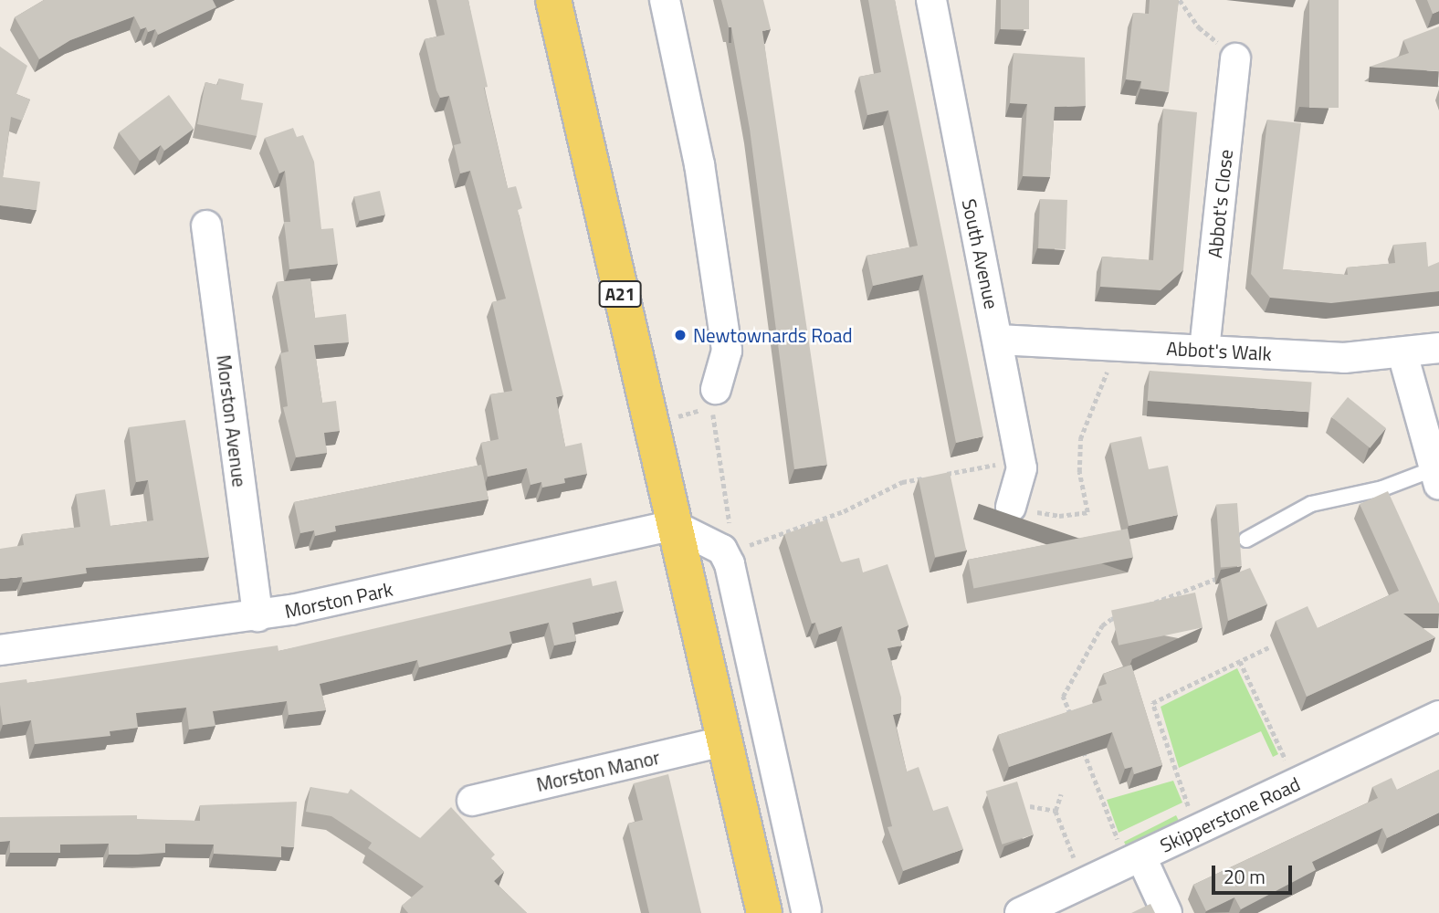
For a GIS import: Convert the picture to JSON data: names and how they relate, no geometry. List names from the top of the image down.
{
  "streets": {
    "main road": ["A21"],
    "street": [
      "Abbot's Close",
      "South Avenue",
      "Abbot's Walk",
      "Morston Avenue",
      "Morston Park",
      "Morston Manor",
      "Skipperstone Road"
    ]
  },
  "crossings": [
    ["Abbot's Close", "Abbot's Walk"],
    ["South Avenue", "Abbot's Walk"],
    ["A21", "Morston Park"],
    ["A21", "Morston Manor"],
    ["Morston Avenue", "Morston Park"]
  ],
  "places": ["Newtownards Road"],
  "scale_bar": "20 m"
}
